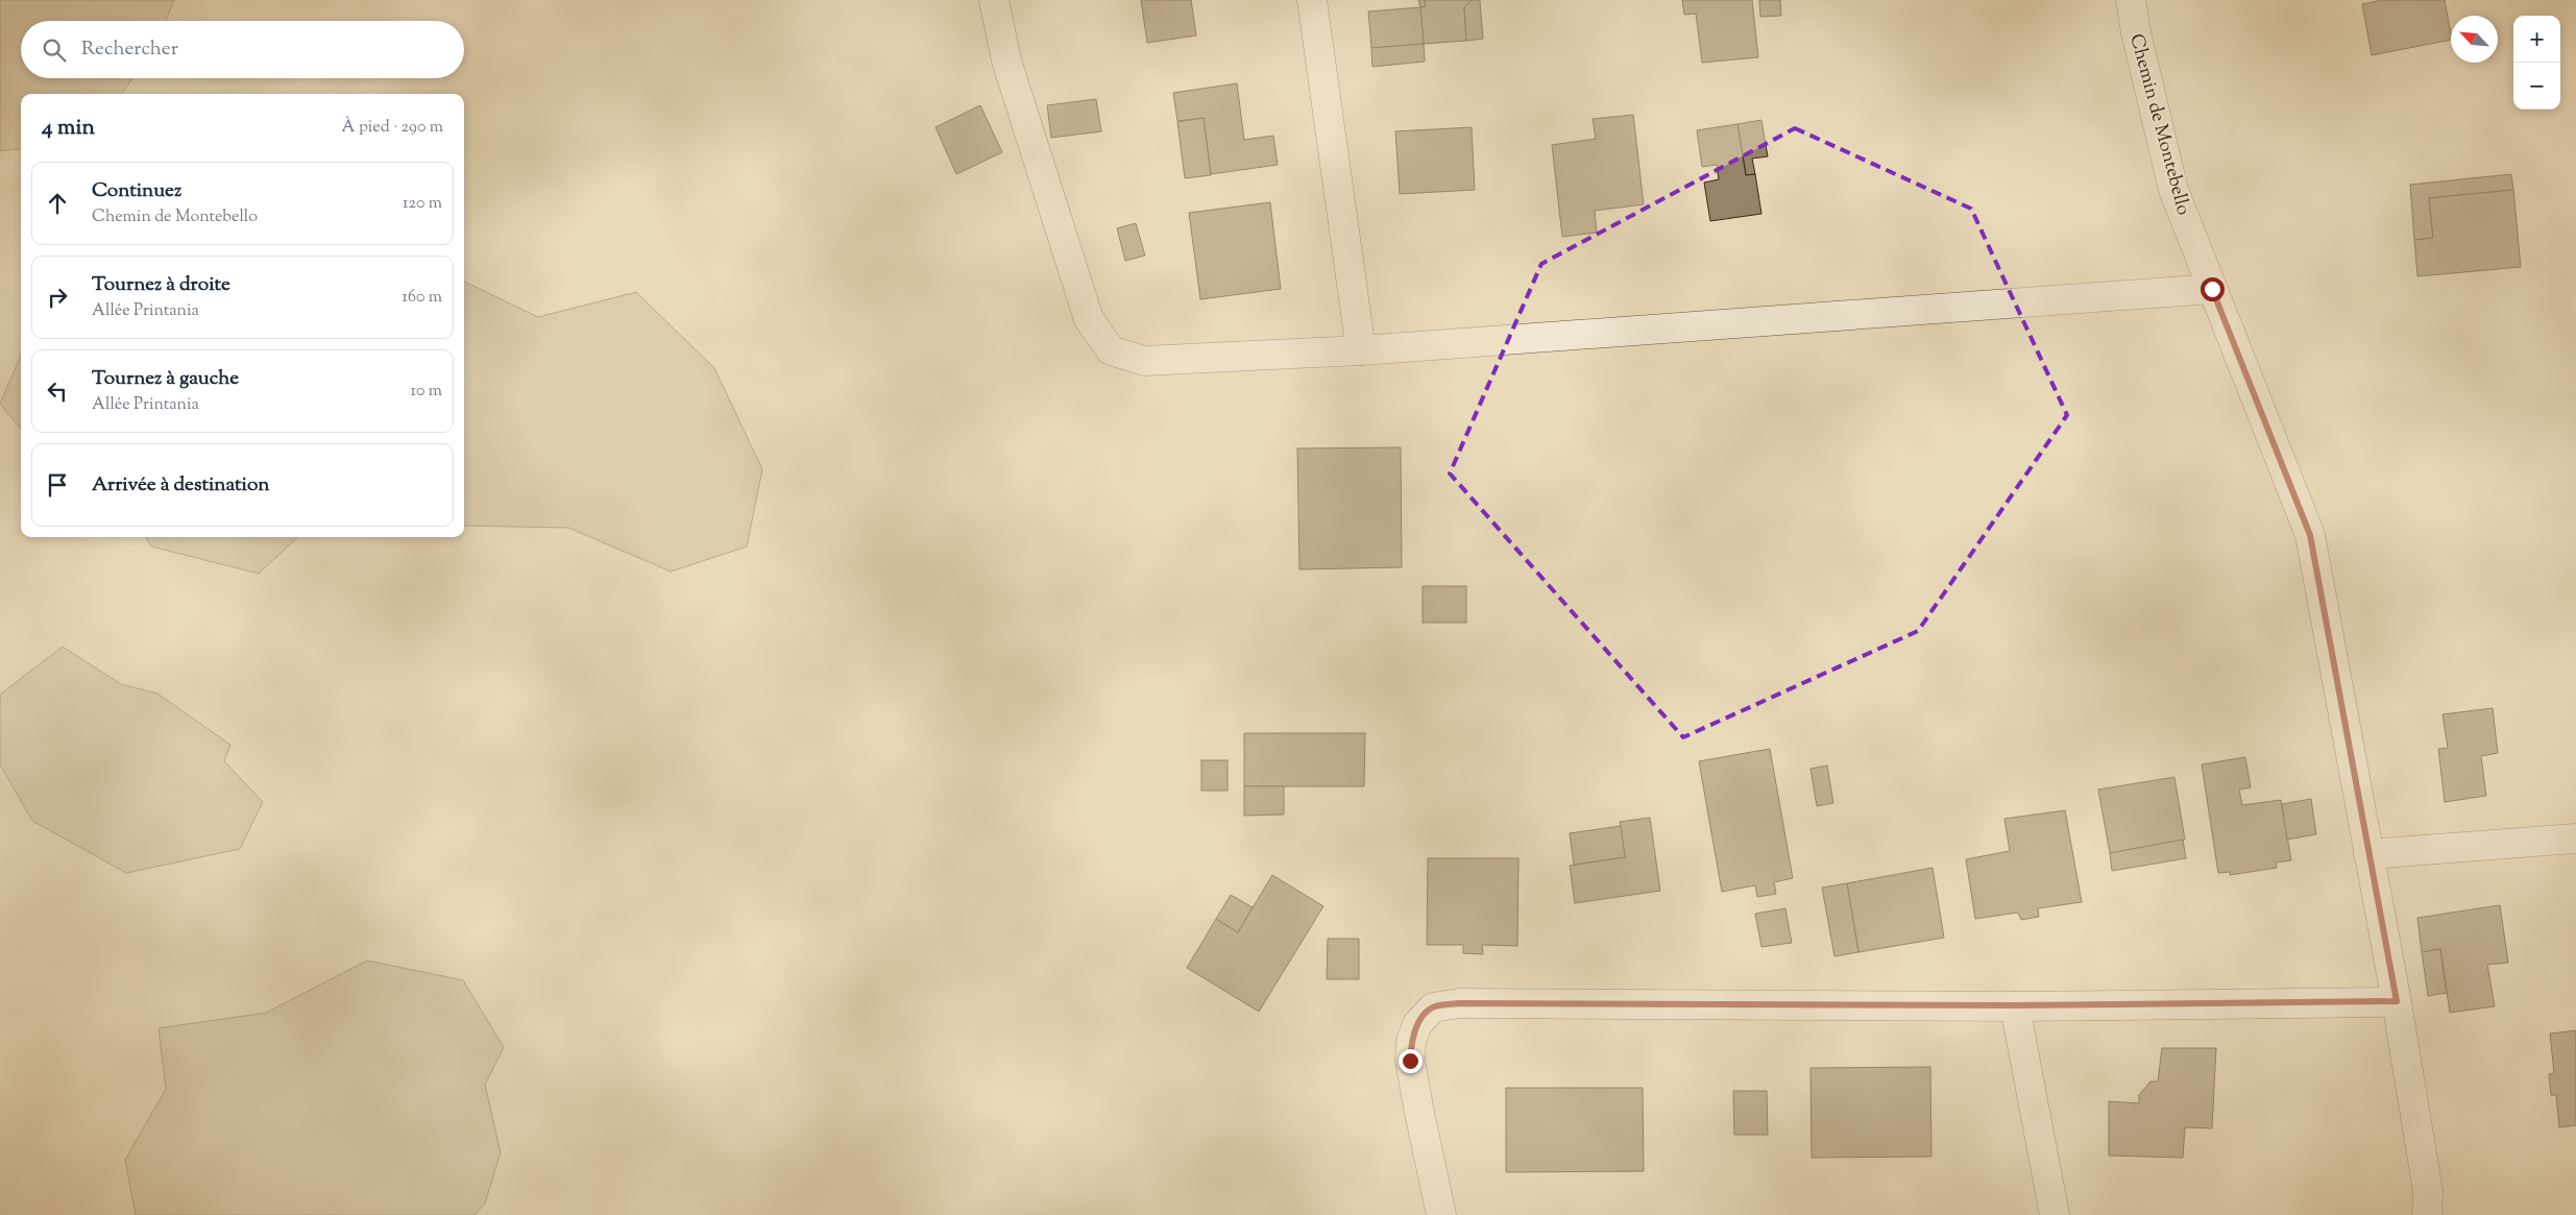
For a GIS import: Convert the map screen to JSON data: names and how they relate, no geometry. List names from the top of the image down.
{
  "streets": {
    "street": ["Chemin de Montebello"]
  },
  "north": "top left",
  "page": {
    "map_buttons": ["+", "−"],
    "search": "Rechercher",
    "heading": ["4 min", "À pied · 290 m"],
    "list": [
      ["Continuez", "Chemin de Montebello", "120 m"],
      ["Tournez à droite", "Allée Printania", "160 m"],
      ["Tournez à gauche", "Allée Printania", "10 m"],
      "Arrivée à destination"
    ]
  }
}
